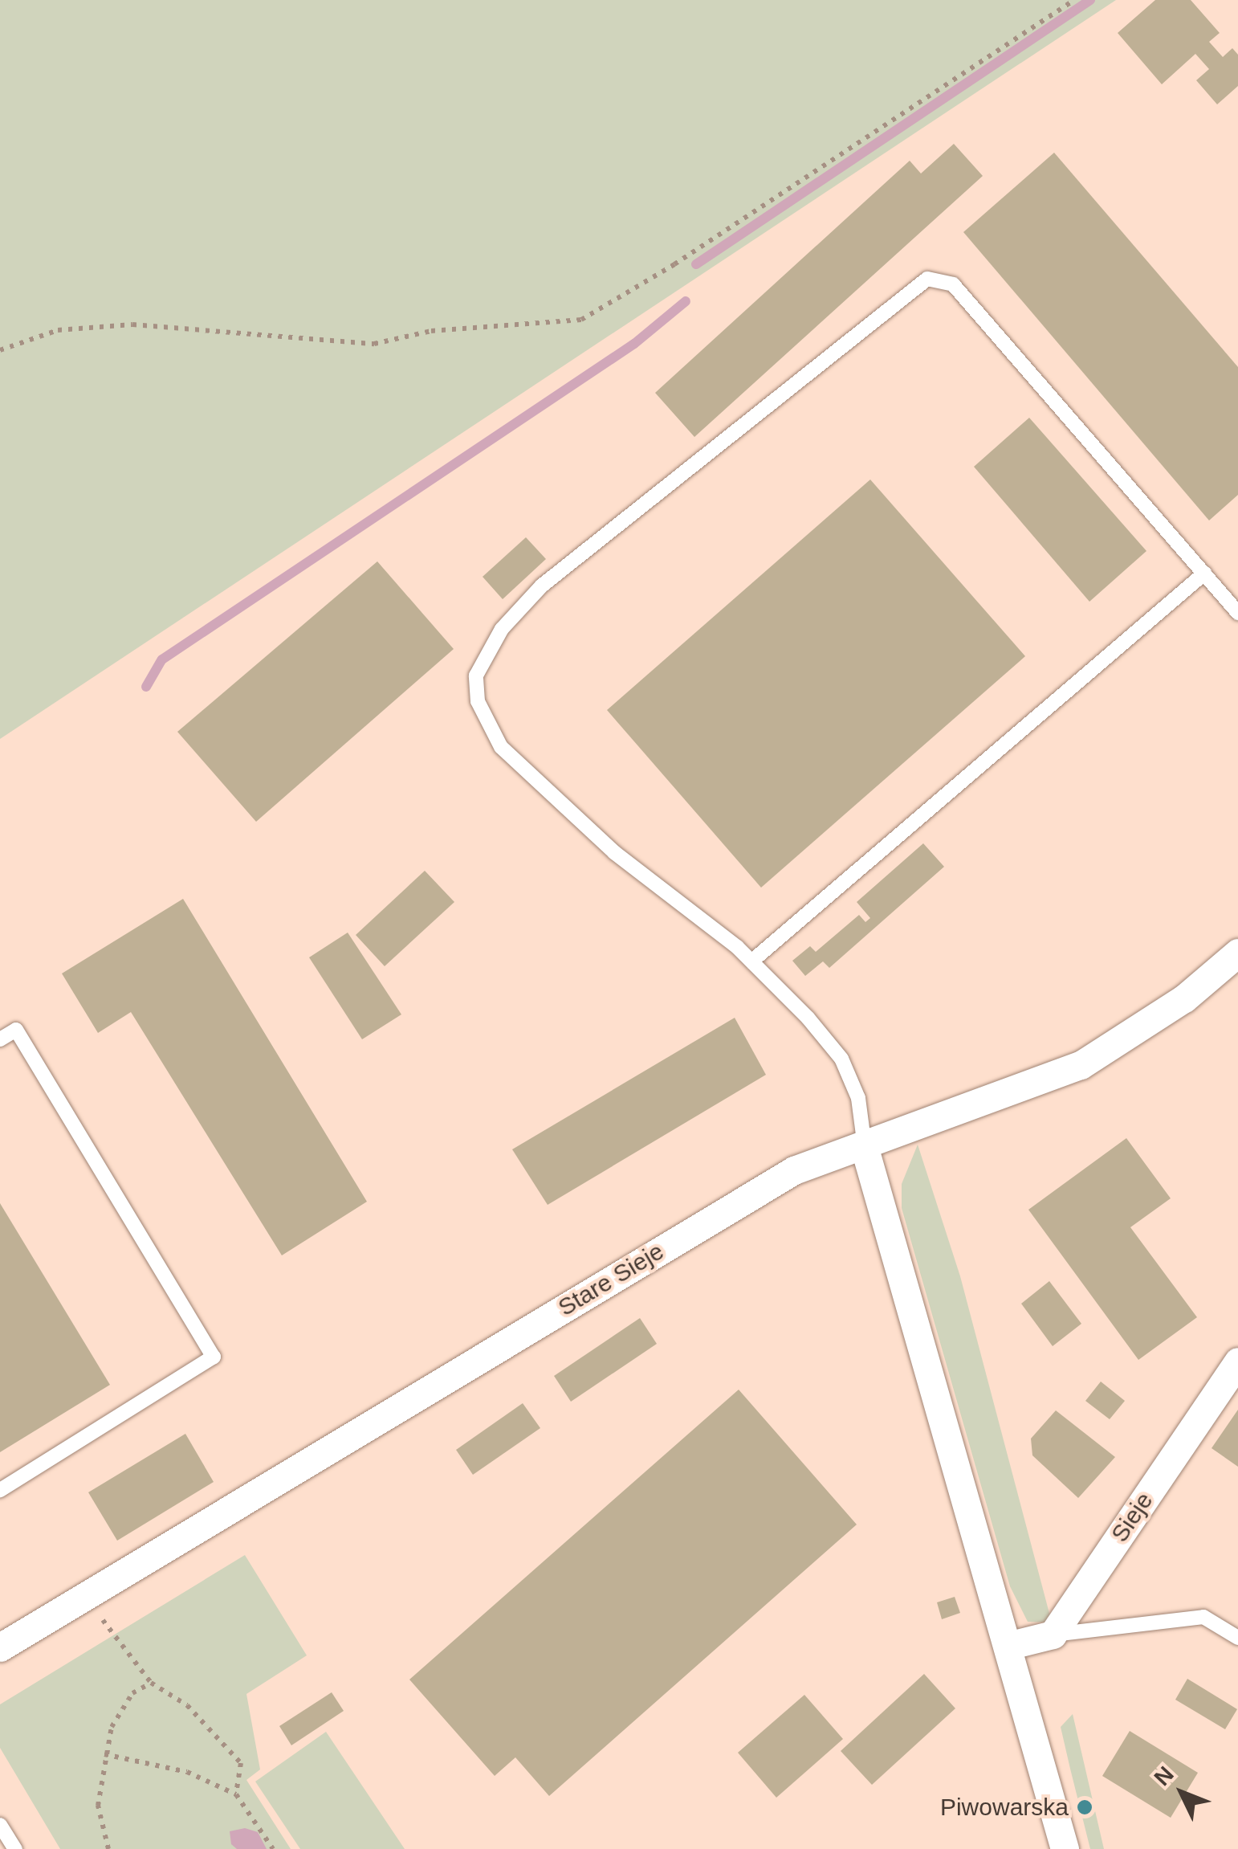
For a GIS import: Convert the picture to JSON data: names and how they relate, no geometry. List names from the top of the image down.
{
  "streets": {
    "street": ["Stare Sieje", "Sieje"]
  },
  "places": ["Piwowarska"],
  "north": "top left"
}
